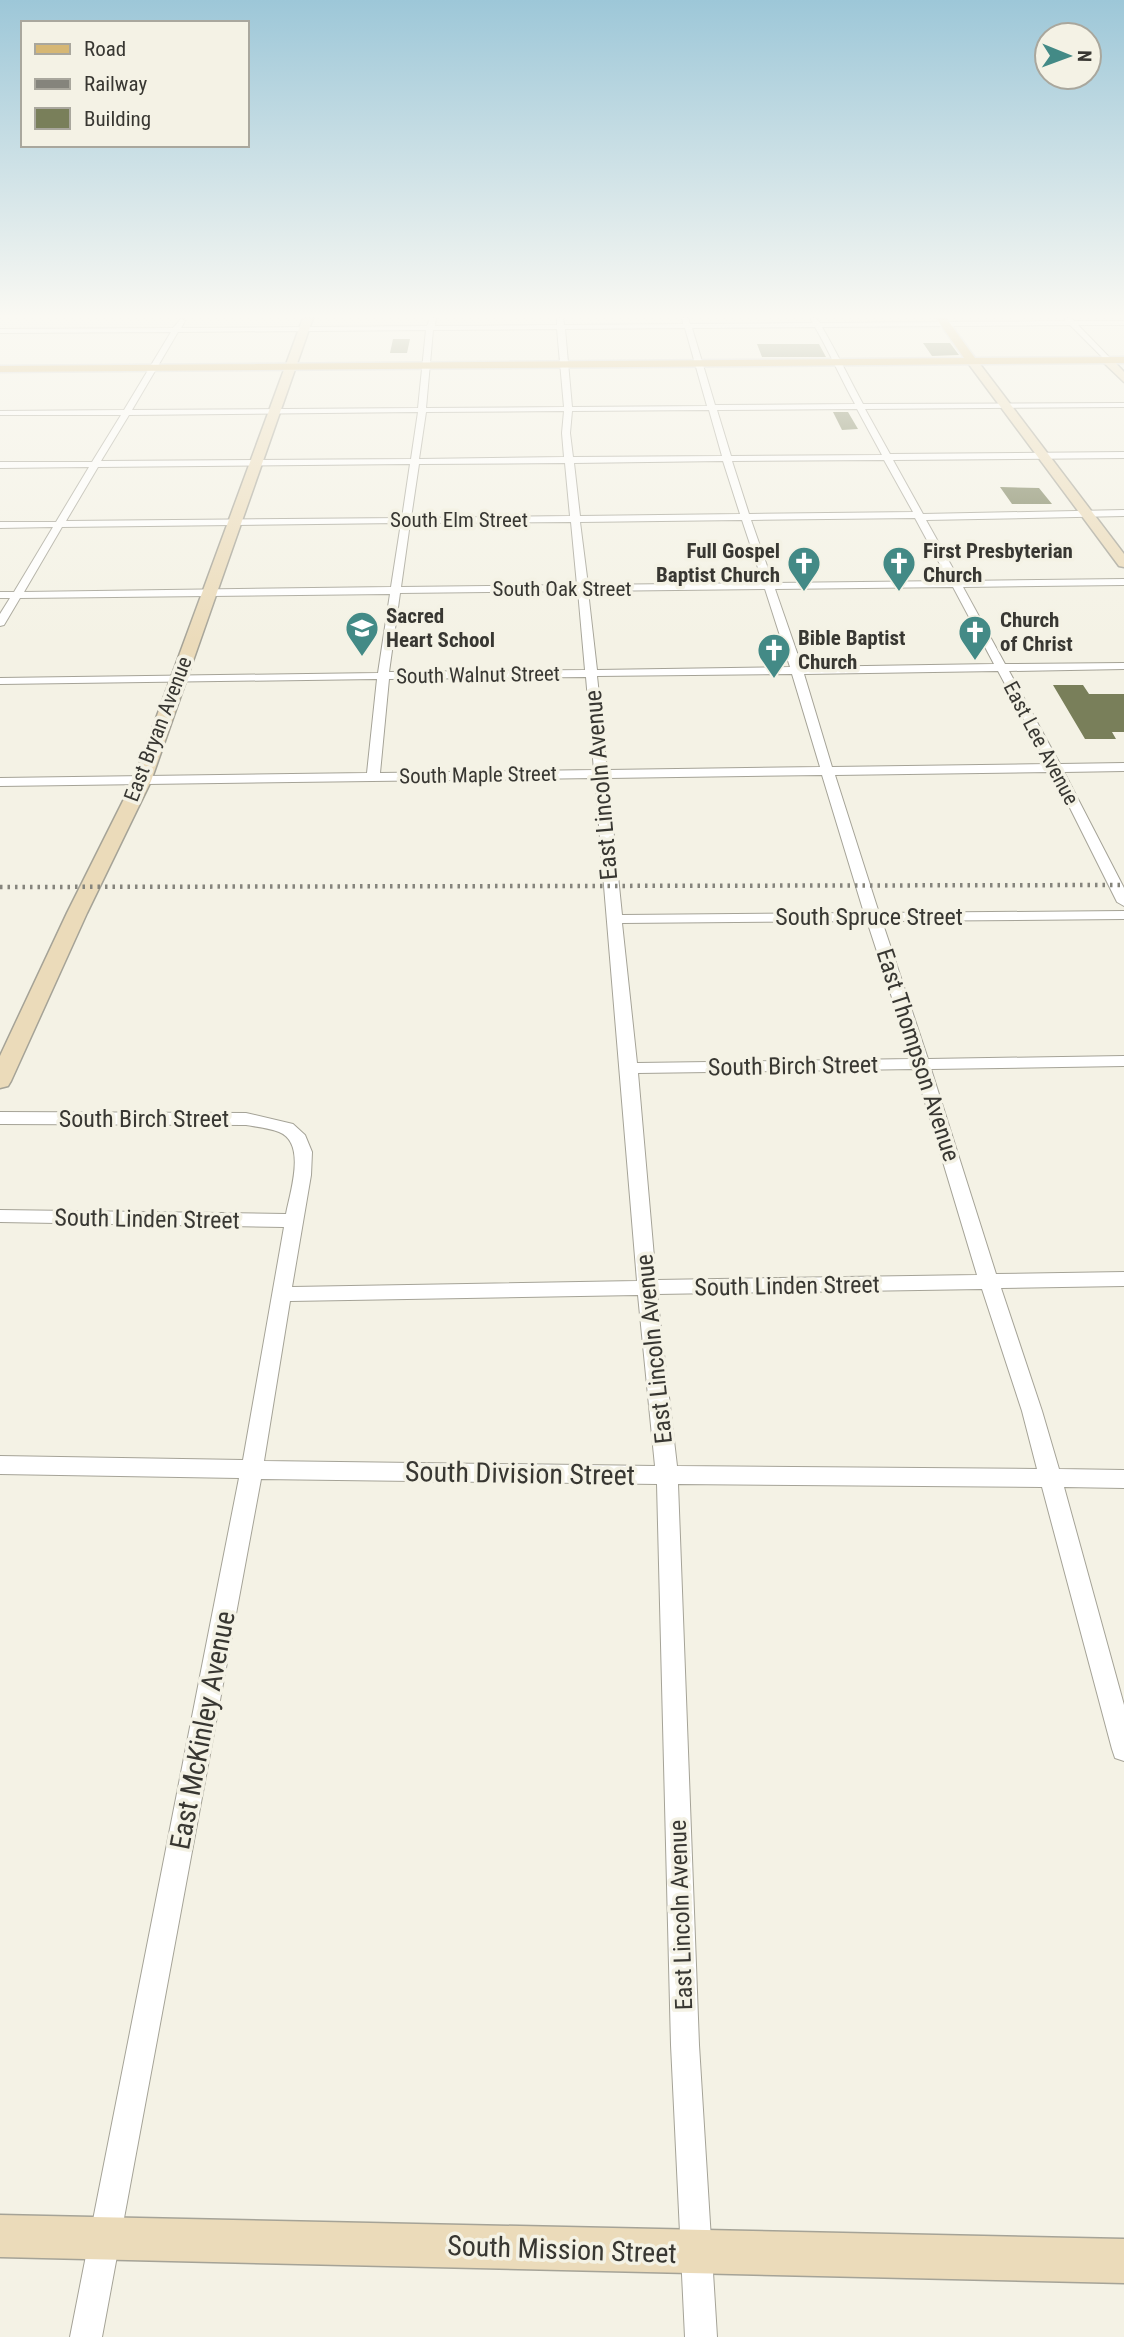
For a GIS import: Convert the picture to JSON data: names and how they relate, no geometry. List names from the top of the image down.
{
  "streets": {
    "street": [
      "South Elm Street",
      "South Oak Street",
      "South Walnut Street",
      "East Bryan Avenue",
      "East Lee Avenue",
      "South Maple Street",
      "East Lincoln Avenue",
      "South Spruce Street",
      "East Thompson Avenue",
      "South Birch Street",
      "South Linden Street",
      "South Division Street",
      "East McKinley Avenue",
      "South Mission Street"
    ]
  },
  "crossings": [
    ["South Elm Street", "East Bryan Avenue"],
    ["South Elm Street", "East Lee Avenue"],
    ["South Elm Street", "East Lincoln Avenue"],
    ["South Elm Street", "East Thompson Avenue"],
    ["South Oak Street", "East Bryan Avenue"],
    ["South Oak Street", "East Lee Avenue"],
    ["South Oak Street", "East Lincoln Avenue"],
    ["South Oak Street", "East Thompson Avenue"],
    ["South Walnut Street", "East Bryan Avenue"],
    ["South Walnut Street", "East Lee Avenue"],
    ["South Walnut Street", "East Lincoln Avenue"],
    ["South Walnut Street", "East Thompson Avenue"],
    ["East Bryan Avenue", "South Maple Street"],
    ["East Lee Avenue", "South Maple Street"],
    ["South Maple Street", "East Lincoln Avenue"],
    ["South Maple Street", "East Thompson Avenue"],
    ["East Lincoln Avenue", "South Spruce Street"],
    ["East Lincoln Avenue", "South Birch Street"],
    ["East Lincoln Avenue", "South Linden Street"],
    ["East Lincoln Avenue", "South Division Street"],
    ["East Lincoln Avenue", "South Mission Street"],
    ["South Spruce Street", "East Thompson Avenue"],
    ["East Thompson Avenue", "South Birch Street"],
    ["East Thompson Avenue", "South Linden Street"],
    ["East Thompson Avenue", "South Division Street"],
    ["South Birch Street", "East McKinley Avenue"],
    ["South Linden Street", "East McKinley Avenue"],
    ["South Division Street", "East McKinley Avenue"],
    ["East McKinley Avenue", "South Mission Street"]
  ],
  "places": {
    "church": [
      "Full Gospel Baptist Church",
      "First Presbyterian Church",
      "Church of Christ",
      "Bible Baptist Church"
    ],
    "school or university": ["Sacred Heart School"]
  },
  "legend": ["Road", "Railway", "Building"],
  "north": "right"
}
